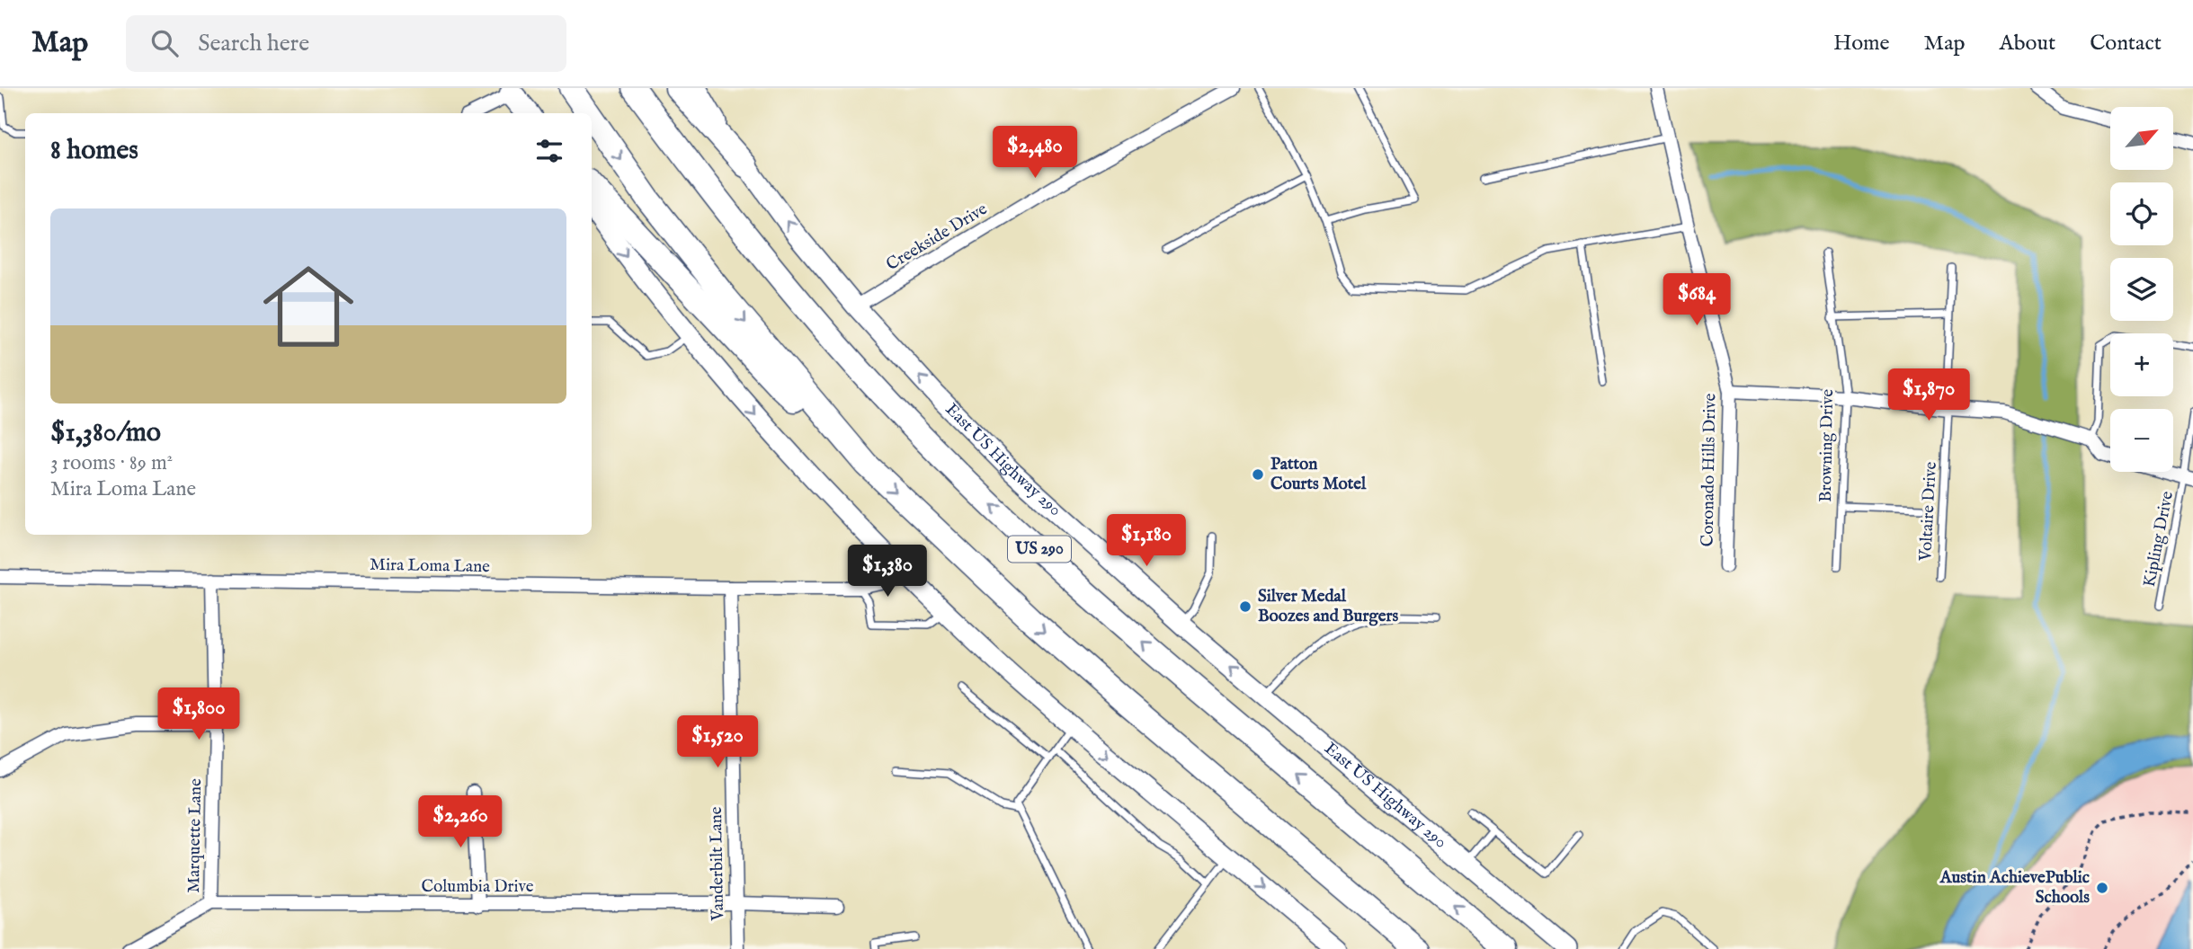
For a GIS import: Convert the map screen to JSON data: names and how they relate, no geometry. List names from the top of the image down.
{
  "streets": {
    "highway": ["US 290"],
    "main road": ["East US Highway 290"],
    "street": [
      "Creekside Drive",
      "Coronado Hills Drive",
      "Mira Loma Lane",
      "Marquette Lane",
      "Vanderbilt Lane",
      "Columbia Drive"
    ],
    "lane": ["Browning Drive", "Voltaire Drive", "Kipling Drive"]
  },
  "crossings": [
    ["Creekside Drive", "East US Highway 290"],
    ["Mira Loma Lane", "Marquette Lane"],
    ["Mira Loma Lane", "Vanderbilt Lane"],
    ["Marquette Lane", "Columbia Drive"],
    ["Vanderbilt Lane", "Columbia Drive"]
  ],
  "places": ["Patton Courts Motel", "Silver Medal Boozes and Burgers", "Austin AchievePublic Schools"],
  "north": "top right",
  "page": {
    "header": "Map",
    "search": "Search here",
    "nav": [
      "Home",
      "Map",
      "About",
      "Contact"
    ],
    "map_buttons": ["+", "−"],
    "heading": "8 homes",
    "price": [
      "$2,480",
      "$684",
      "$1,870",
      "$1,180",
      "$1,380",
      "$1,800",
      "$1,520",
      "$2,260"
    ],
    "list": [
      {
        "name": "$1,380/mo",
        "note": "3 rooms · 89 m² · Mira Loma Lane"
      }
    ]
  }
}
